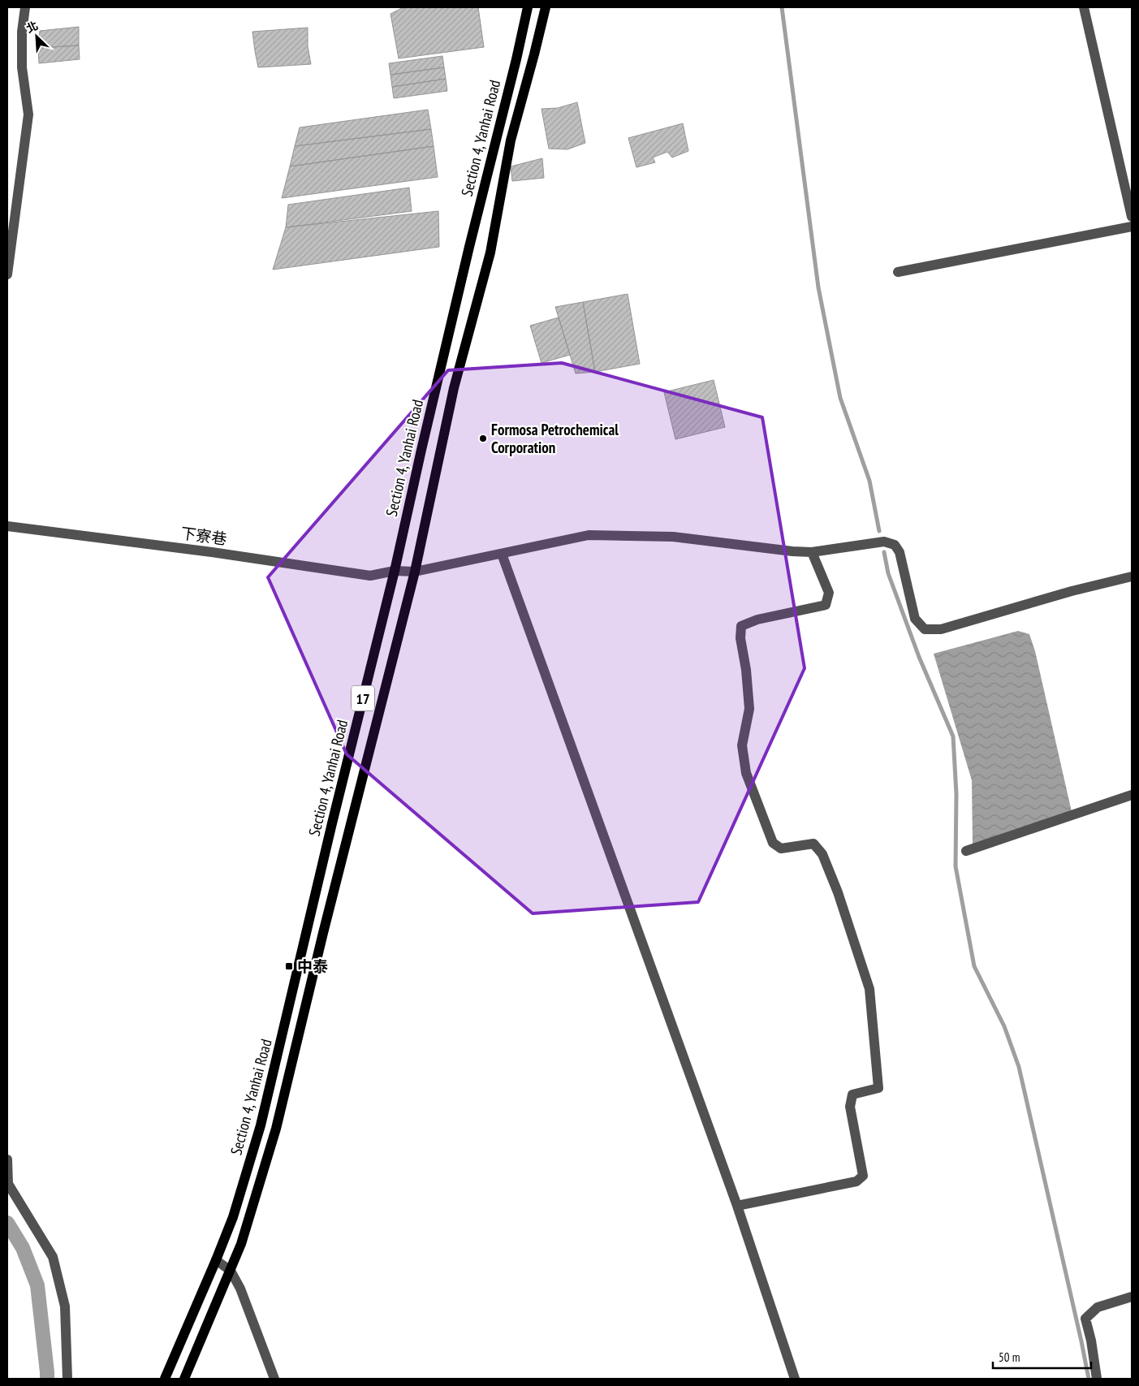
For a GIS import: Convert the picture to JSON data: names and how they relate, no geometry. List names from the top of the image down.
{
  "streets": {
    "main road": ["Section 4, Yanhai Road", "17"],
    "street": ["下寮巷"]
  },
  "crossings": [
    ["Section 4, Yanhai Road", "下寮巷"]
  ],
  "places": {
    "other": ["Formosa Petrochemical Corporation"],
    "transit": ["中泰"]
  },
  "scale_bar": "50 m",
  "north": "top left"
}
